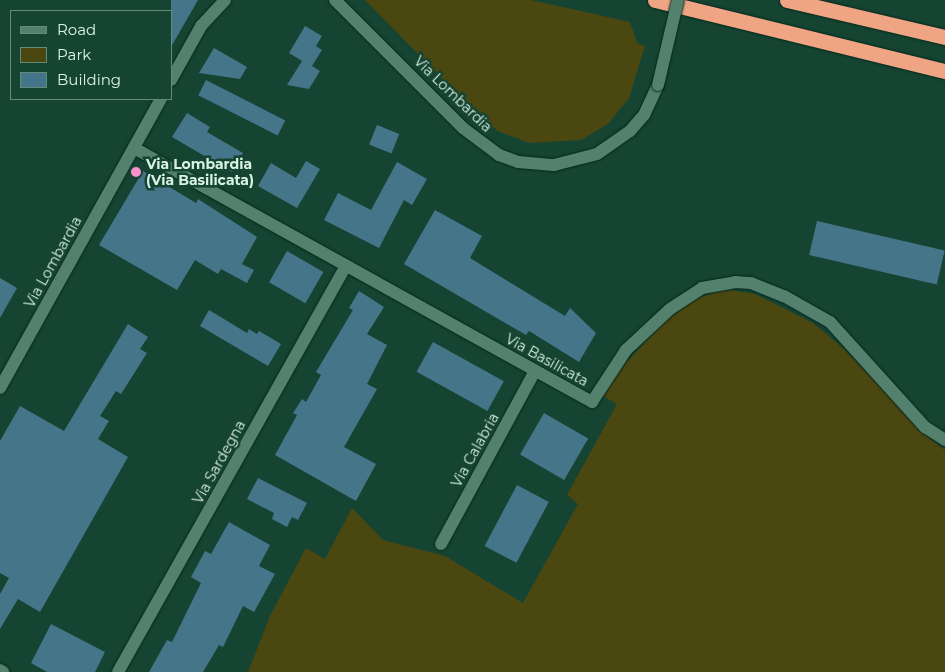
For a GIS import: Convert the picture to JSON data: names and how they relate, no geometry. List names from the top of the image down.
{
  "streets": {
    "street": [
      "Via Lombardia",
      "Via Basilicata",
      "Via Calabria",
      "Via Sardegna"
    ]
  },
  "crossings": [
    ["Via Lombardia", "Via Basilicata"],
    ["Via Basilicata", "Via Calabria"],
    ["Via Basilicata", "Via Sardegna"]
  ],
  "places": ["Via Lombardia (Via Basilicata)"],
  "legend": ["Road", "Park", "Building"]
}
